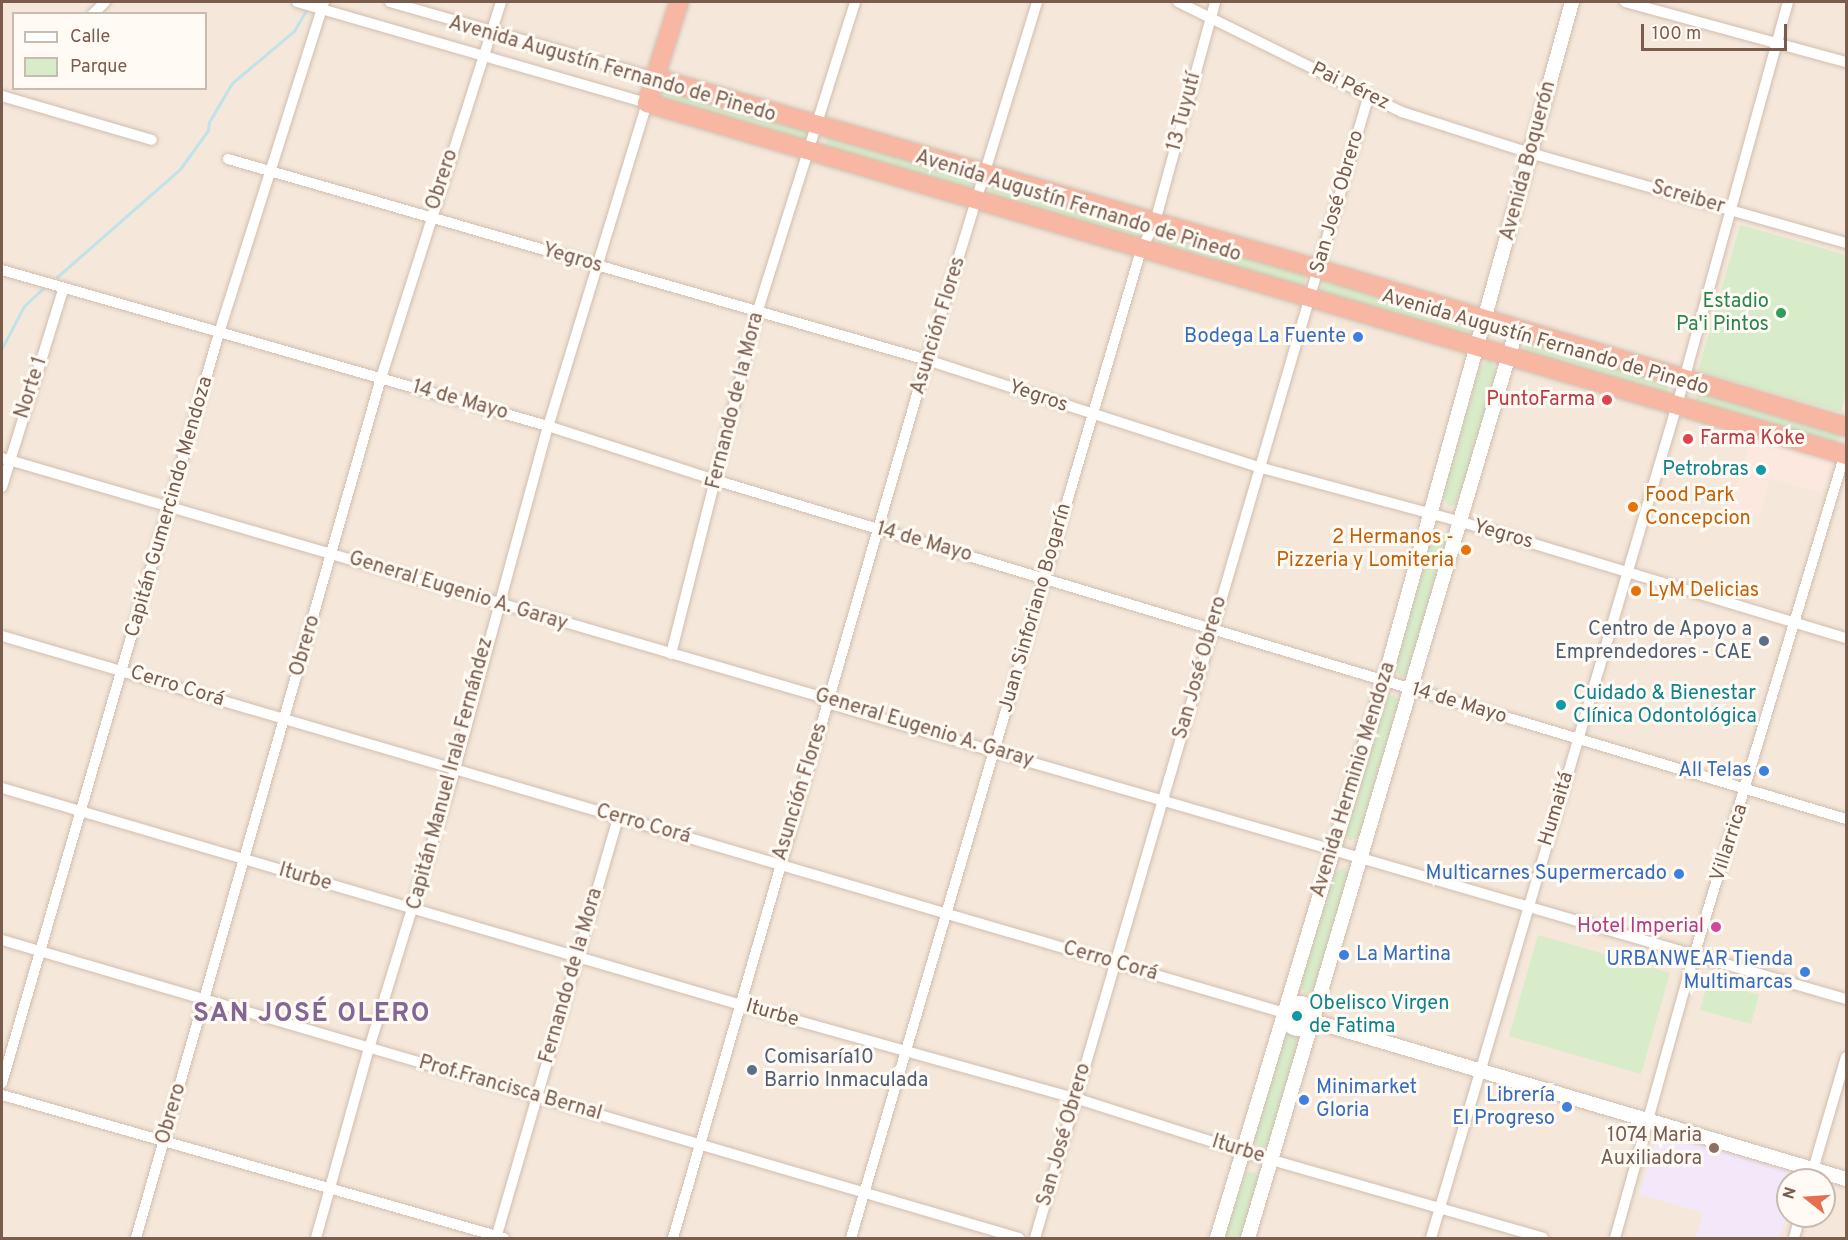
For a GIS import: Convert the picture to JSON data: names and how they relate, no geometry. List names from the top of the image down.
{
  "streets": {
    "highway": ["Avenida Augustín Fernando de Pinedo"],
    "street": [
      "Pai Pérez",
      "13 Tuyutí",
      "Avenida Boquerón",
      "Obrero",
      "Screiber",
      "San José Obrero",
      "Yegros",
      "Asunción Flores",
      "Norte 1",
      "14 de Mayo",
      "Fernando de la Mora",
      "Capitán Gumercindo Mendoza",
      "General Eugenio A. Garay",
      "Juan Sinforiano Bogarín",
      "Cerro Corá",
      "Capitán Manuel Irala Fernández",
      "Avenida Herminio Mendoza",
      "Humaitá",
      "Villarrica",
      "Iturbe",
      "Prof.Francisca Bernal"
    ]
  },
  "crossings": [
    ["Avenida Augustín Fernando de Pinedo", "13 Tuyutí"],
    ["Avenida Augustín Fernando de Pinedo", "Avenida Boquerón"],
    ["Avenida Augustín Fernando de Pinedo", "Obrero"],
    ["Avenida Augustín Fernando de Pinedo", "San José Obrero"],
    ["Avenida Augustín Fernando de Pinedo", "Asunción Flores"],
    ["Avenida Augustín Fernando de Pinedo", "Fernando de la Mora"],
    ["Avenida Augustín Fernando de Pinedo", "Capitán Gumercindo Mendoza"],
    ["Avenida Augustín Fernando de Pinedo", "Juan Sinforiano Bogarín"],
    ["Avenida Augustín Fernando de Pinedo", "Capitán Manuel Irala Fernández"],
    ["Avenida Augustín Fernando de Pinedo", "Avenida Herminio Mendoza"],
    ["Avenida Augustín Fernando de Pinedo", "Humaitá"],
    ["Avenida Augustín Fernando de Pinedo", "Villarrica"],
    ["Pai Pérez", "13 Tuyutí"],
    ["Pai Pérez", "Avenida Boquerón"],
    ["Pai Pérez", "Screiber"],
    ["Pai Pérez", "San José Obrero"],
    ["13 Tuyutí", "Juan Sinforiano Bogarín"],
    ["Avenida Boquerón", "Screiber"],
    ["Avenida Boquerón", "Avenida Herminio Mendoza"],
    ["Obrero", "Yegros"],
    ["Obrero", "14 de Mayo"],
    ["Obrero", "General Eugenio A. Garay"],
    ["Obrero", "Cerro Corá"],
    ["Obrero", "Iturbe"],
    ["Obrero", "Prof.Francisca Bernal"],
    ["Screiber", "Humaitá"],
    ["San José Obrero", "Yegros"],
    ["San José Obrero", "14 de Mayo"],
    ["San José Obrero", "General Eugenio A. Garay"],
    ["San José Obrero", "Cerro Corá"],
    ["San José Obrero", "Iturbe"],
    ["Yegros", "Asunción Flores"],
    ["Yegros", "Fernando de la Mora"],
    ["Yegros", "Capitán Gumercindo Mendoza"],
    ["Yegros", "Juan Sinforiano Bogarín"],
    ["Yegros", "Capitán Manuel Irala Fernández"],
    ["Yegros", "Avenida Herminio Mendoza"],
    ["Yegros", "Humaitá"],
    ["Yegros", "Villarrica"],
    ["Asunción Flores", "14 de Mayo"],
    ["Asunción Flores", "General Eugenio A. Garay"],
    ["Asunción Flores", "Cerro Corá"],
    ["Asunción Flores", "Iturbe"],
    ["Asunción Flores", "Prof.Francisca Bernal"],
    ["Norte 1", "14 de Mayo"],
    ["Norte 1", "General Eugenio A. Garay"],
    ["14 de Mayo", "Fernando de la Mora"],
    ["14 de Mayo", "Capitán Gumercindo Mendoza"],
    ["14 de Mayo", "Juan Sinforiano Bogarín"],
    ["14 de Mayo", "Capitán Manuel Irala Fernández"],
    ["14 de Mayo", "Avenida Herminio Mendoza"],
    ["14 de Mayo", "Humaitá"],
    ["14 de Mayo", "Villarrica"],
    ["Fernando de la Mora", "General Eugenio A. Garay"],
    ["Fernando de la Mora", "Cerro Corá"],
    ["Fernando de la Mora", "Iturbe"],
    ["Fernando de la Mora", "Prof.Francisca Bernal"],
    ["Capitán Gumercindo Mendoza", "General Eugenio A. Garay"],
    ["Capitán Gumercindo Mendoza", "Cerro Corá"],
    ["Capitán Gumercindo Mendoza", "Iturbe"],
    ["Capitán Gumercindo Mendoza", "Prof.Francisca Bernal"],
    ["General Eugenio A. Garay", "Juan Sinforiano Bogarín"],
    ["General Eugenio A. Garay", "Capitán Manuel Irala Fernández"],
    ["General Eugenio A. Garay", "Avenida Herminio Mendoza"],
    ["General Eugenio A. Garay", "Humaitá"],
    ["General Eugenio A. Garay", "Villarrica"],
    ["Juan Sinforiano Bogarín", "Cerro Corá"],
    ["Juan Sinforiano Bogarín", "Iturbe"],
    ["Juan Sinforiano Bogarín", "Prof.Francisca Bernal"],
    ["Cerro Corá", "Capitán Manuel Irala Fernández"],
    ["Cerro Corá", "Avenida Herminio Mendoza"],
    ["Cerro Corá", "Humaitá"],
    ["Cerro Corá", "Villarrica"],
    ["Capitán Manuel Irala Fernández", "Iturbe"],
    ["Capitán Manuel Irala Fernández", "Prof.Francisca Bernal"],
    ["Avenida Herminio Mendoza", "Iturbe"],
    ["Humaitá", "Iturbe"]
  ],
  "districts": ["SAN JOSÉ OLERO"],
  "places": [
    "Estadio Pa'i Pintos",
    "Bodega La Fuente",
    "PuntoFarma",
    "Farma Koke",
    "Petrobras",
    "Food Park Concepcion",
    "2 Hermanos - Pizzeria y Lomiteria",
    "LyM Delicias",
    "Centro de Apoyo a Emprendedores - CAE",
    "Cuidado & Bienestar Clínica Odontológica",
    "All Telas",
    "Multicarnes Supermercado",
    "Hotel Imperial",
    "La Martina",
    "URBANWEAR Tienda Multimarcas",
    "Obelisco Virgen de Fatima",
    "Comisaría10 Barrio Inmaculada",
    "Minimarket Gloria",
    "Librería El Progreso",
    "1074 Maria Auxiliadora"
  ],
  "legend": ["Calle", "Parque"],
  "scale_bar": "100 m",
  "north": "left"
}
